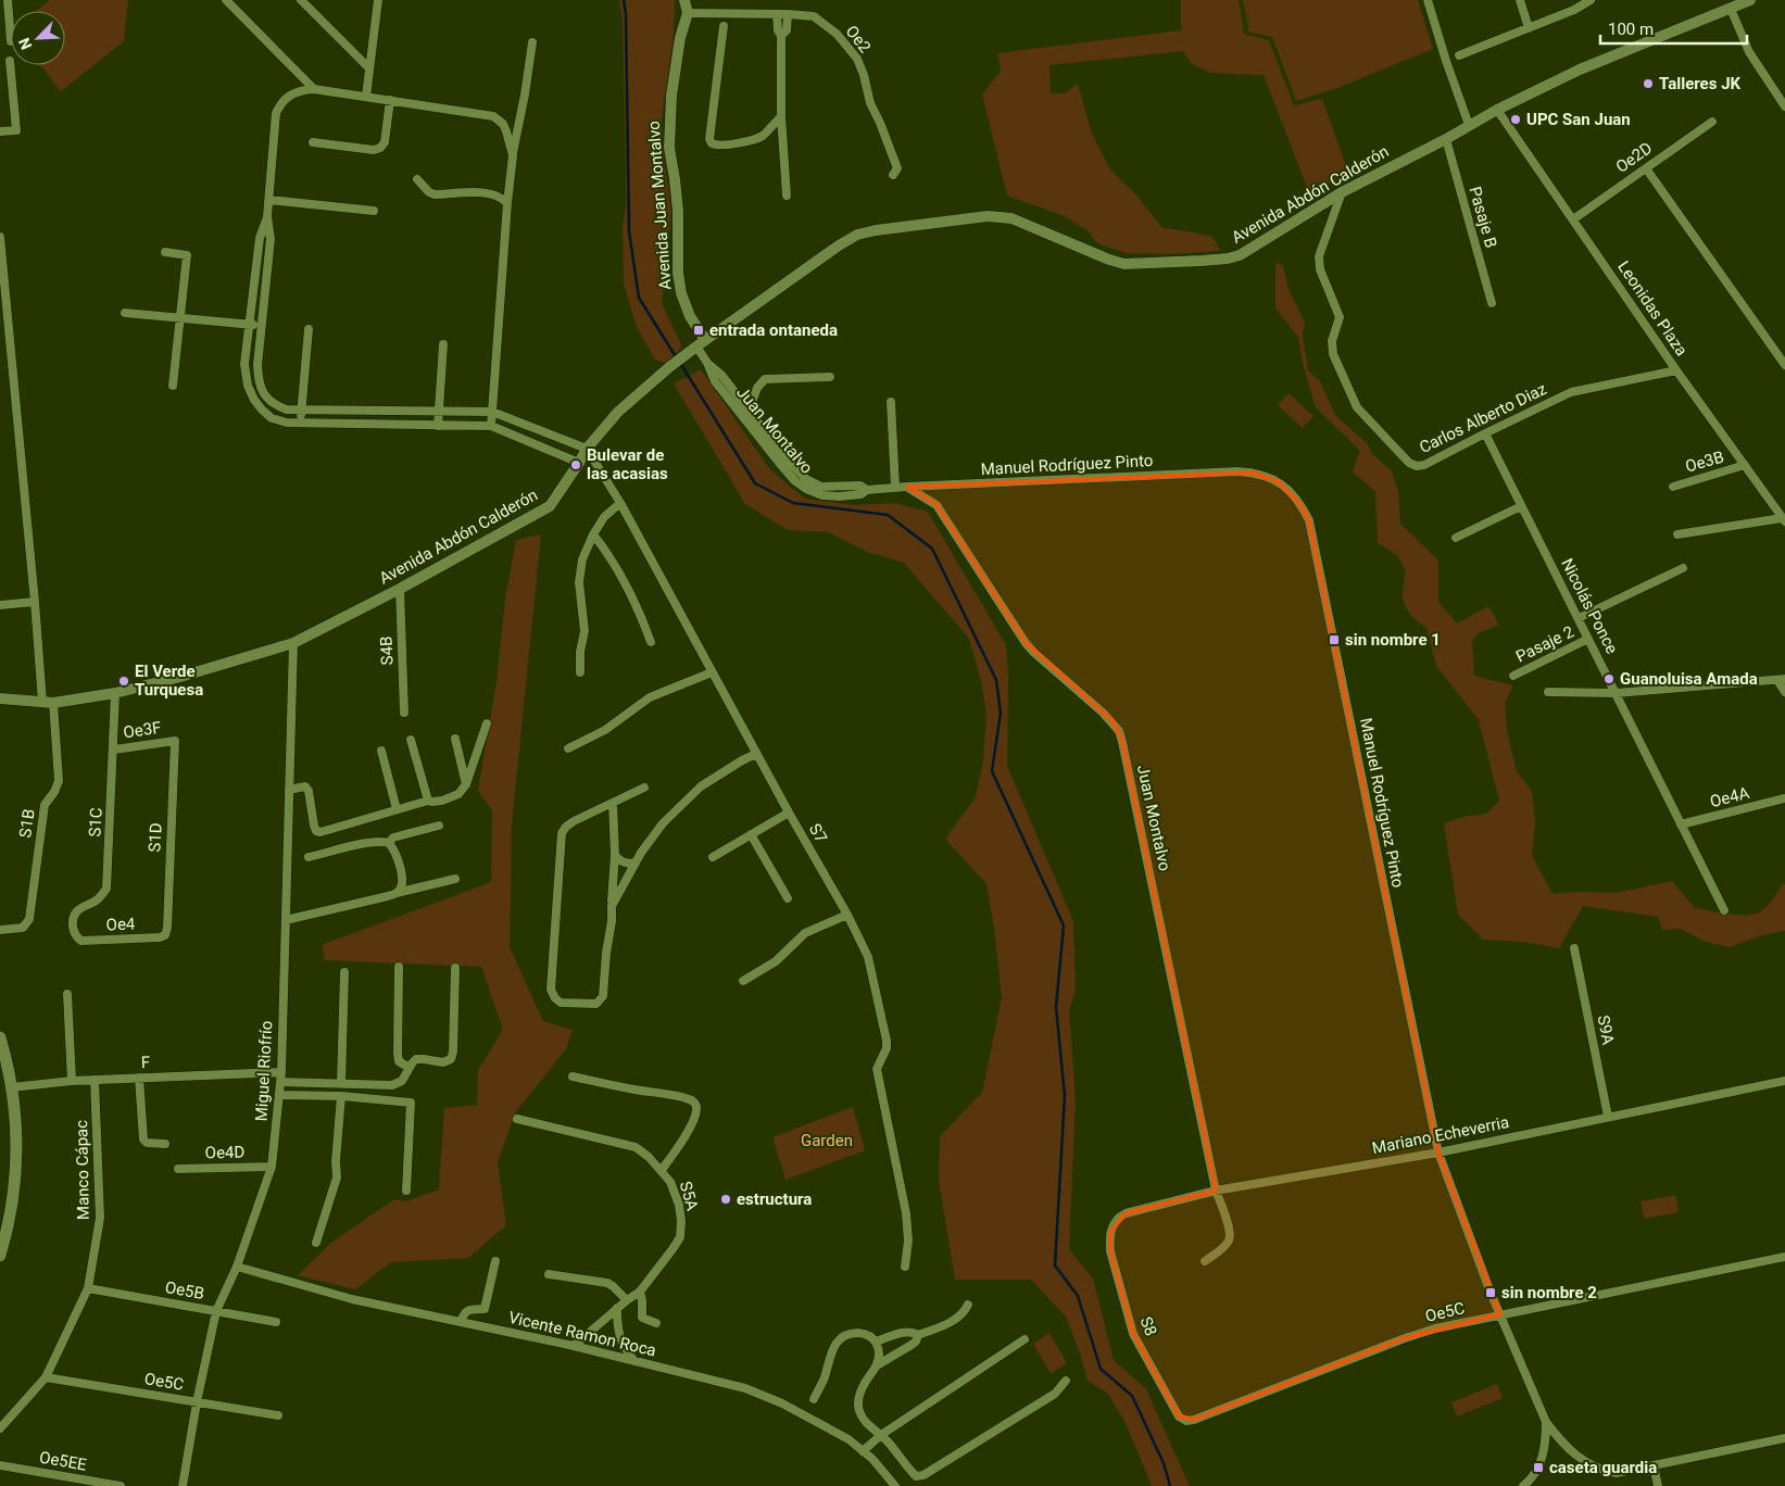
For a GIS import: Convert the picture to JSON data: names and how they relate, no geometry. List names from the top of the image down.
{
  "streets": {
    "street": [
      "Oe2",
      "Oe2D",
      "Avenida Abdón Calderón",
      "Avenida Juan Montalvo",
      "Pasaje B",
      "Leonidas Plaza",
      "Carlos Alberto Diaz",
      "Juan Montalvo",
      "Oe3B",
      "Manuel Rodríguez Pinto",
      "Nicolás Ponce",
      "Pasaje 2",
      "S4B",
      "Oe3F",
      "Oe4A",
      "S1C",
      "S1B",
      "S7",
      "S1D",
      "Oe4",
      "S9A",
      "F",
      "Miguel Riofrío",
      "Mariano Echeverria",
      "Oe4D",
      "Manco Cápac",
      "S5A",
      "Oe5B",
      "Oe5C",
      "S8",
      "Vicente Ramon Roca",
      "Oe5EE"
    ]
  },
  "crossings": [
    ["Oe2", "Avenida Juan Montalvo"],
    ["Oe2D", "Leonidas Plaza"],
    ["Avenida Abdón Calderón", "Avenida Juan Montalvo"],
    ["Avenida Abdón Calderón", "Pasaje B"],
    ["Avenida Abdón Calderón", "Leonidas Plaza"],
    ["Avenida Abdón Calderón", "Carlos Alberto Diaz"],
    ["Avenida Abdón Calderón", "Juan Montalvo"],
    ["Avenida Abdón Calderón", "S4B"],
    ["Avenida Abdón Calderón", "S1C"],
    ["Avenida Abdón Calderón", "S1B"],
    ["Avenida Abdón Calderón", "S7"],
    ["Avenida Abdón Calderón", "Miguel Riofrío"],
    ["Avenida Juan Montalvo", "Juan Montalvo"],
    ["Leonidas Plaza", "Carlos Alberto Diaz"],
    ["Leonidas Plaza", "Oe3B"],
    ["Carlos Alberto Diaz", "Nicolás Ponce"],
    ["Juan Montalvo", "Manuel Rodríguez Pinto"],
    ["Juan Montalvo", "Mariano Echeverria"],
    ["Manuel Rodríguez Pinto", "Mariano Echeverria"],
    ["Manuel Rodríguez Pinto", "Oe5C"],
    ["Nicolás Ponce", "Pasaje 2"],
    ["Nicolás Ponce", "Oe4A"],
    ["Oe3F", "S1C"],
    ["Oe3F", "S1D"],
    ["S1C", "Oe4"],
    ["S1D", "Oe4"],
    ["S9A", "Mariano Echeverria"],
    ["F", "Miguel Riofrío"],
    ["F", "Manco Cápac"],
    ["Miguel Riofrío", "Oe4D"],
    ["Miguel Riofrío", "Oe5B"],
    ["Miguel Riofrío", "Oe5C"],
    ["Miguel Riofrío", "Vicente Ramon Roca"],
    ["Mariano Echeverria", "S8"],
    ["Manco Cápac", "Oe5B"],
    ["Manco Cápac", "Oe5C"],
    ["S5A", "Vicente Ramon Roca"],
    ["Oe5C", "S8"]
  ],
  "parks": ["Garden"],
  "places": {
    "other": [
      "Talleres JK",
      "UPC San Juan",
      "Bulevar de las acasias",
      "Guanoluisa Amada",
      "El Verde Turquesa",
      "estructura"
    ],
    "transit": [
      "entrada ontaneda",
      "sin nombre 1",
      "sin nombre 2",
      "caseta guardia"
    ]
  },
  "scale_bar": "100 m",
  "north": "bottom left"
}
